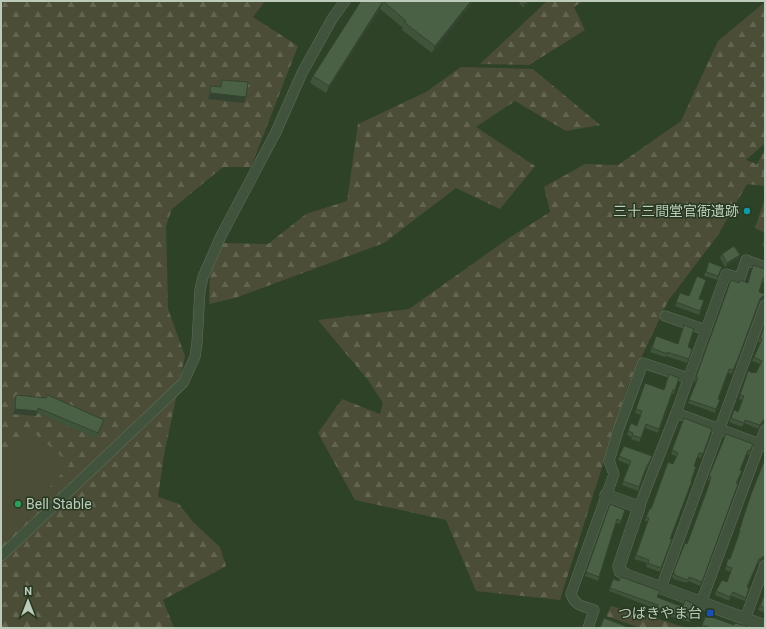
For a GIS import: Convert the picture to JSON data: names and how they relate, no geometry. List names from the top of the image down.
{
  "places": {
    "other": ["三十三間堂官衙遺跡", "Bell Stable"],
    "transit": ["つばきやま台"]
  },
  "north": "top"
}
